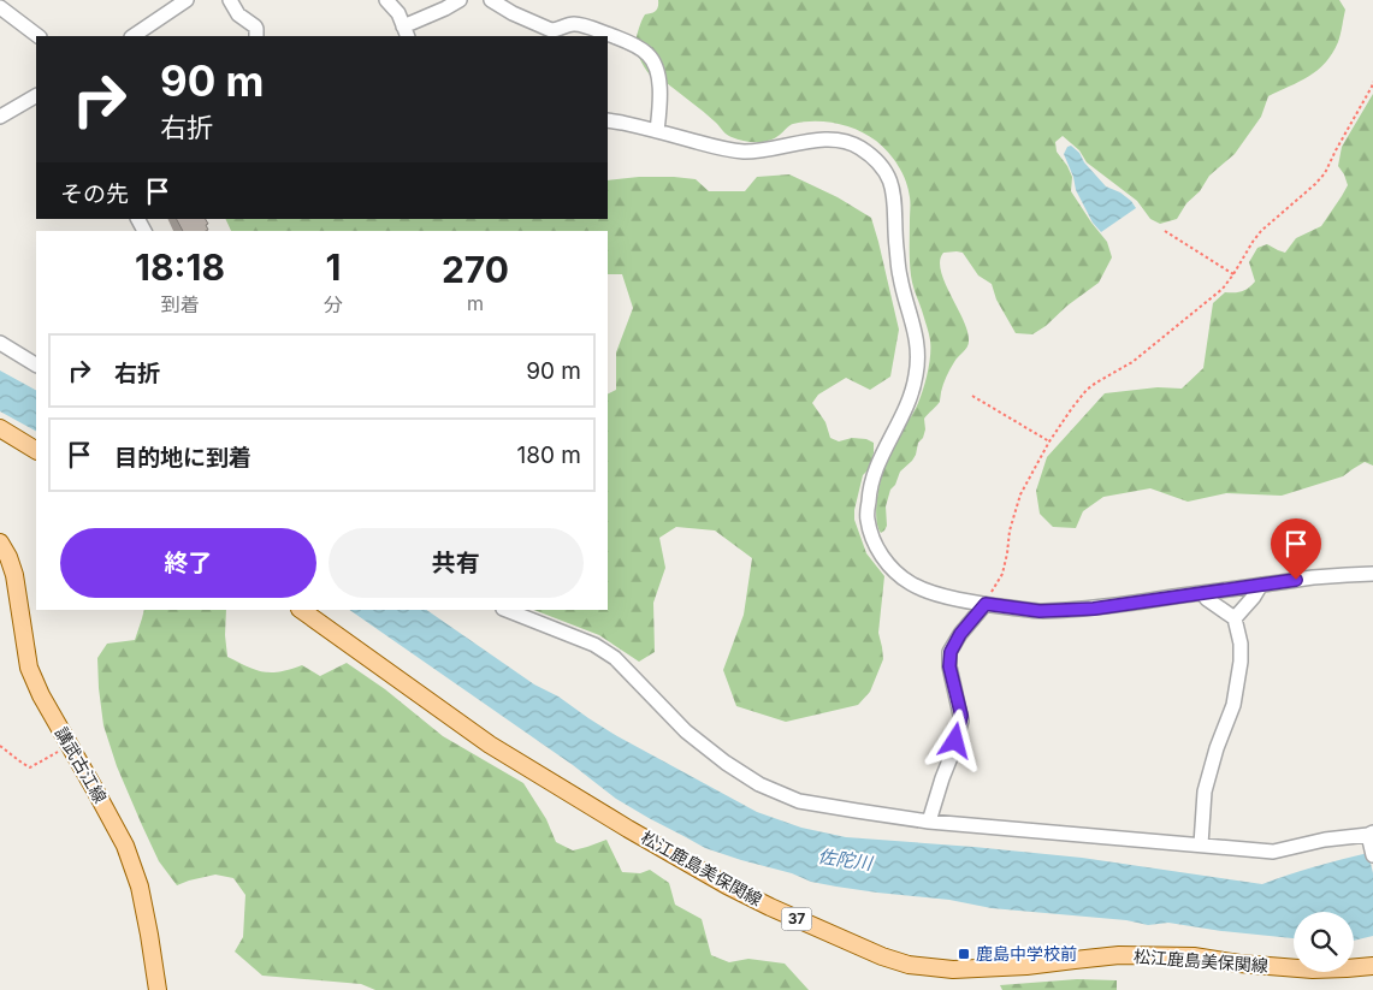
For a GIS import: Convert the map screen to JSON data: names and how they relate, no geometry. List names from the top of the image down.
{
  "streets": {
    "main road": ["講武古江線", "松江鹿島美保関線", "37"]
  },
  "water": ["佐陀川"],
  "places": {
    "transit": ["鹿島中学校前"]
  },
  "page": {
    "turn": ["90 m", "右折"],
    "then": "その先",
    "eta": [
      "18:18",
      "到着",
      "1",
      "分",
      "270",
      "m"
    ],
    "list": [
      {
        "name": "右折",
        "value": "90 m"
      },
      {
        "name": "目的地に到着",
        "value": "180 m"
      }
    ],
    "buttons": ["終了", "共有"]
  }
}
